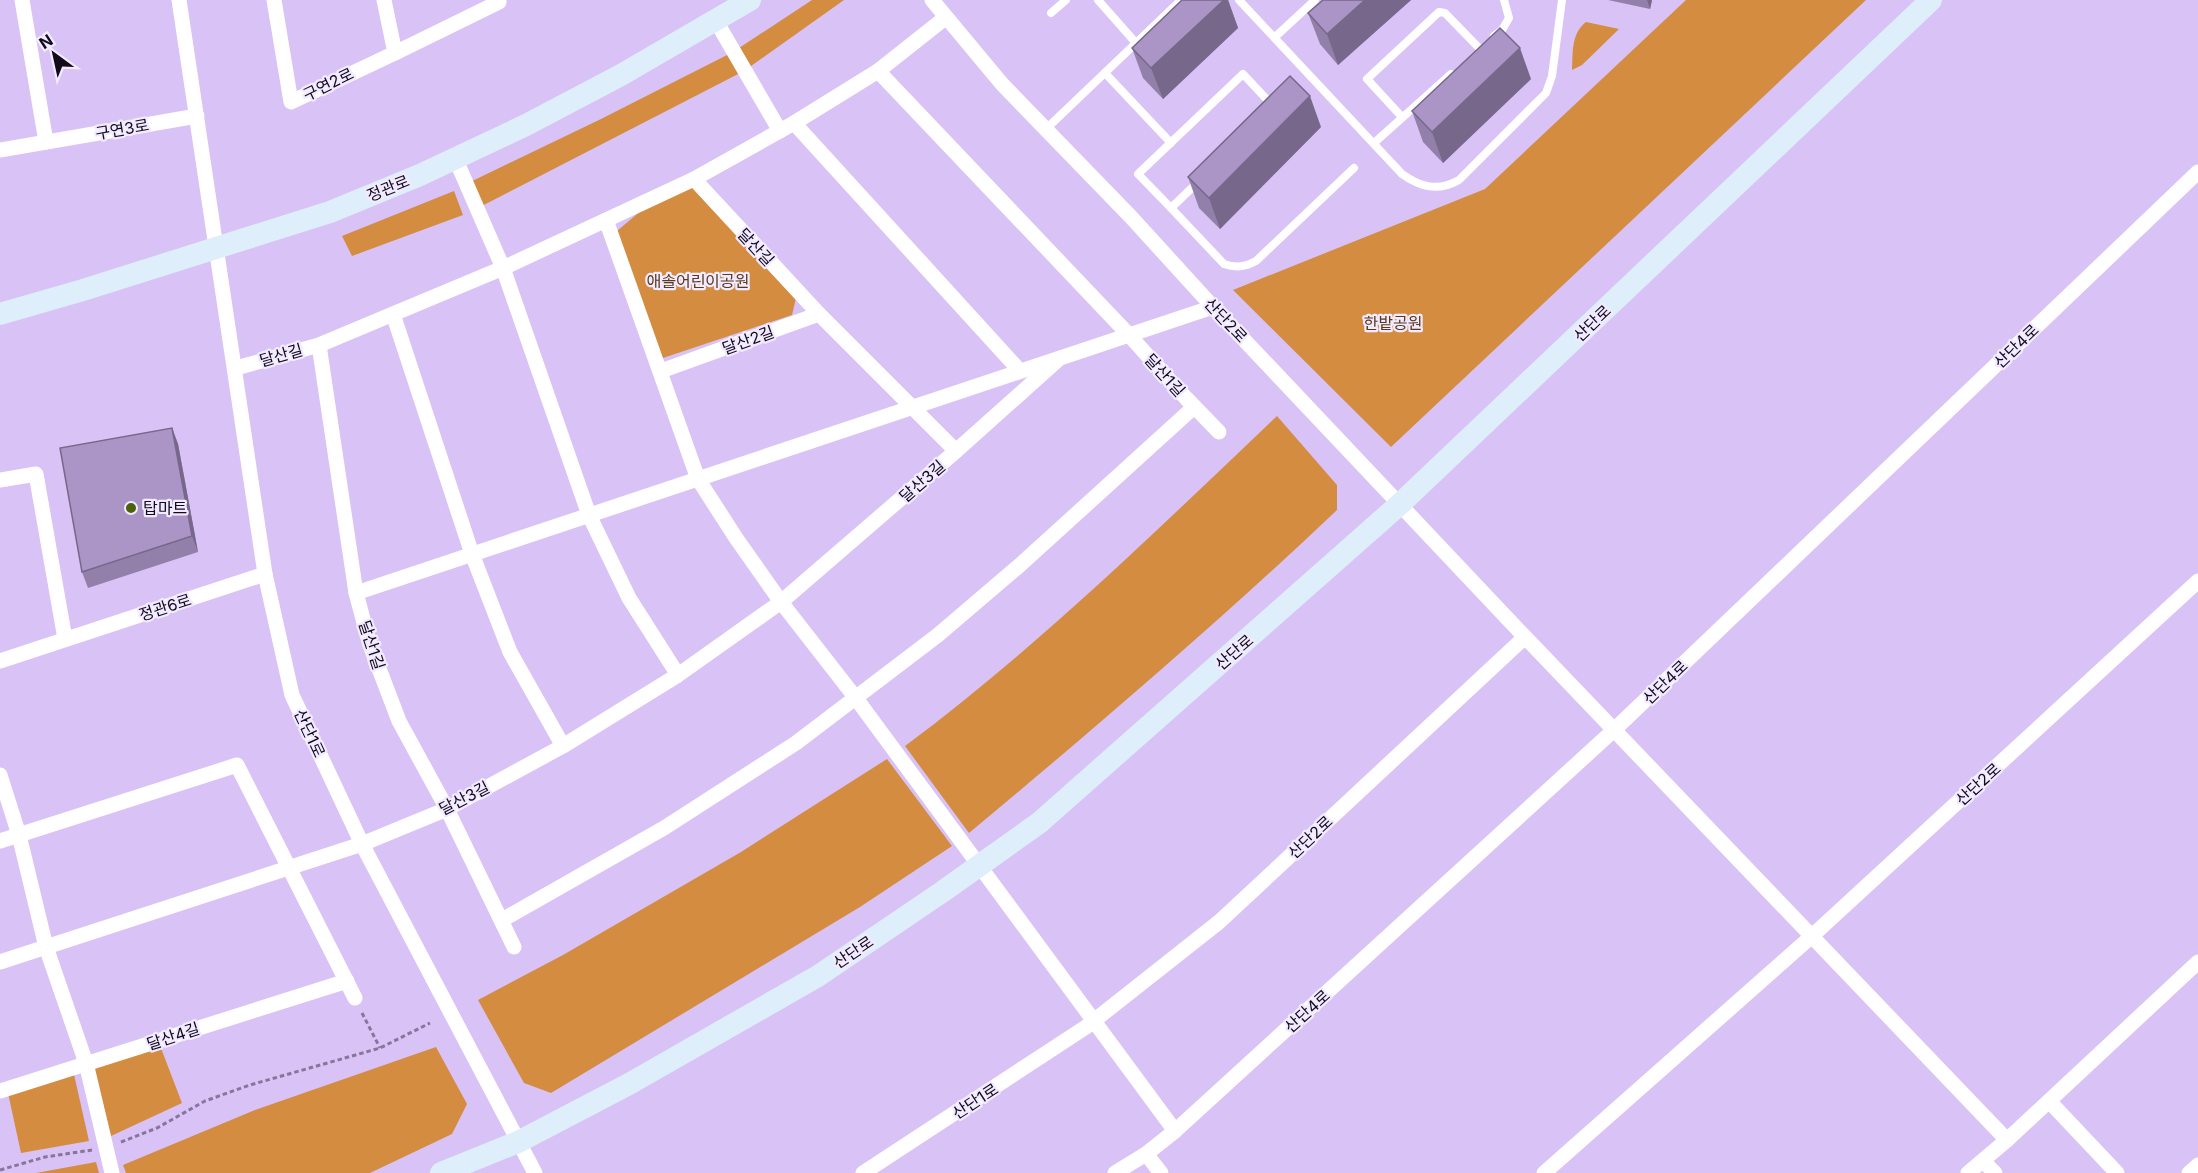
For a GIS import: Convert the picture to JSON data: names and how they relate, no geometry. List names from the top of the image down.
{
  "streets": {
    "street": [
      "구연2로",
      "구연3로",
      "정관로",
      "달산길",
      "산단2로",
      "산단로",
      "달산2길",
      "산단4로",
      "달산1길",
      "달산3길",
      "정관6로",
      "산단1로",
      "달산4길"
    ]
  },
  "crossings": [
    ["정관로", "산단1로"],
    ["달산길", "산단2로"],
    ["달산길", "달산2길"],
    ["달산길", "달산1길"],
    ["달산길", "산단1로"],
    ["산단2로", "산단로"],
    ["산단2로", "산단4로"],
    ["산단2로", "산단1로"],
    ["산단로", "산단1로"],
    ["달산1길", "달산3길"],
    ["달산3길", "산단1로"],
    ["정관6로", "산단1로"]
  ],
  "parks": ["애솔어린이공원", "한밭공원"],
  "places": ["탑마트"],
  "north": "top left"
}
